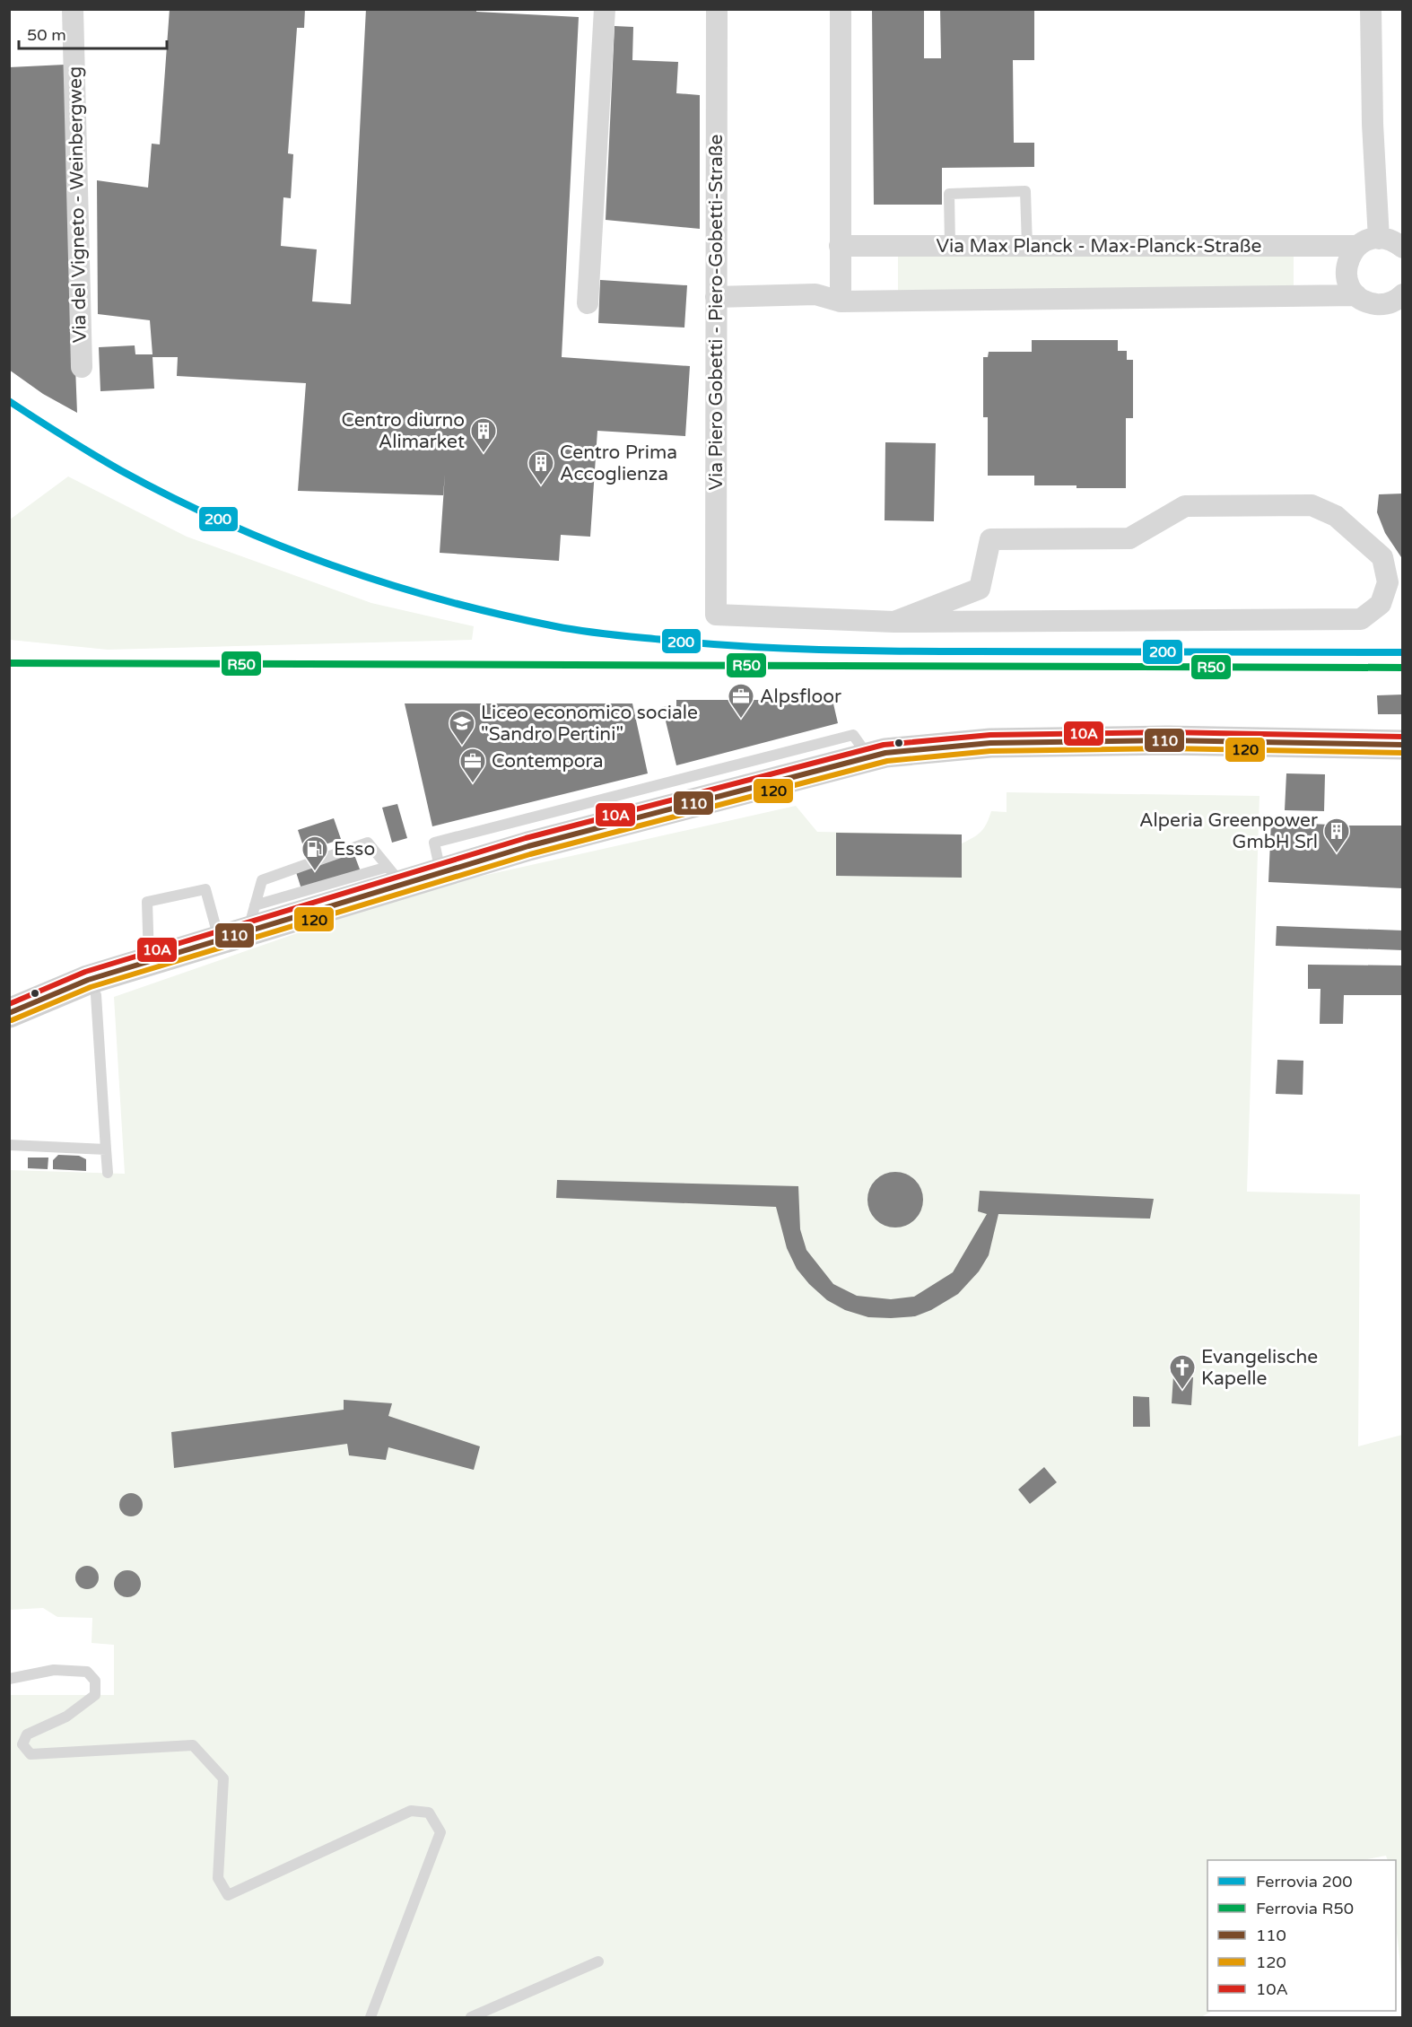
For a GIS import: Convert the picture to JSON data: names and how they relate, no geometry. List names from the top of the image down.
{
  "streets": {
    "street": ["Via del Vigneto - Weinbergweg", "Via Max Planck - Max-Planck-Straße", "Via Piero Gobetti - Piero-Gobetti-Straße"]
  },
  "places": {
    "building": ["Centro diurno Alimarket", "Centro Prima Accoglienza", "Alperia Greenpower GmbH Srl"],
    "office": ["Alpsfloor", "Contempora"],
    "school or university": ["Liceo economico sociale \"Sandro Pertini\""],
    "fuel station": ["Esso"],
    "church": ["Evangelische Kapelle"]
  },
  "lines": [
    "rail line 200",
    "rail line R50",
    "transit line 10A",
    "transit line 110",
    "transit line 120"
  ],
  "legend": [
    "Ferrovia 200",
    "Ferrovia R50",
    "110",
    "120",
    "10A"
  ],
  "scale_bar": "50 m"
}
